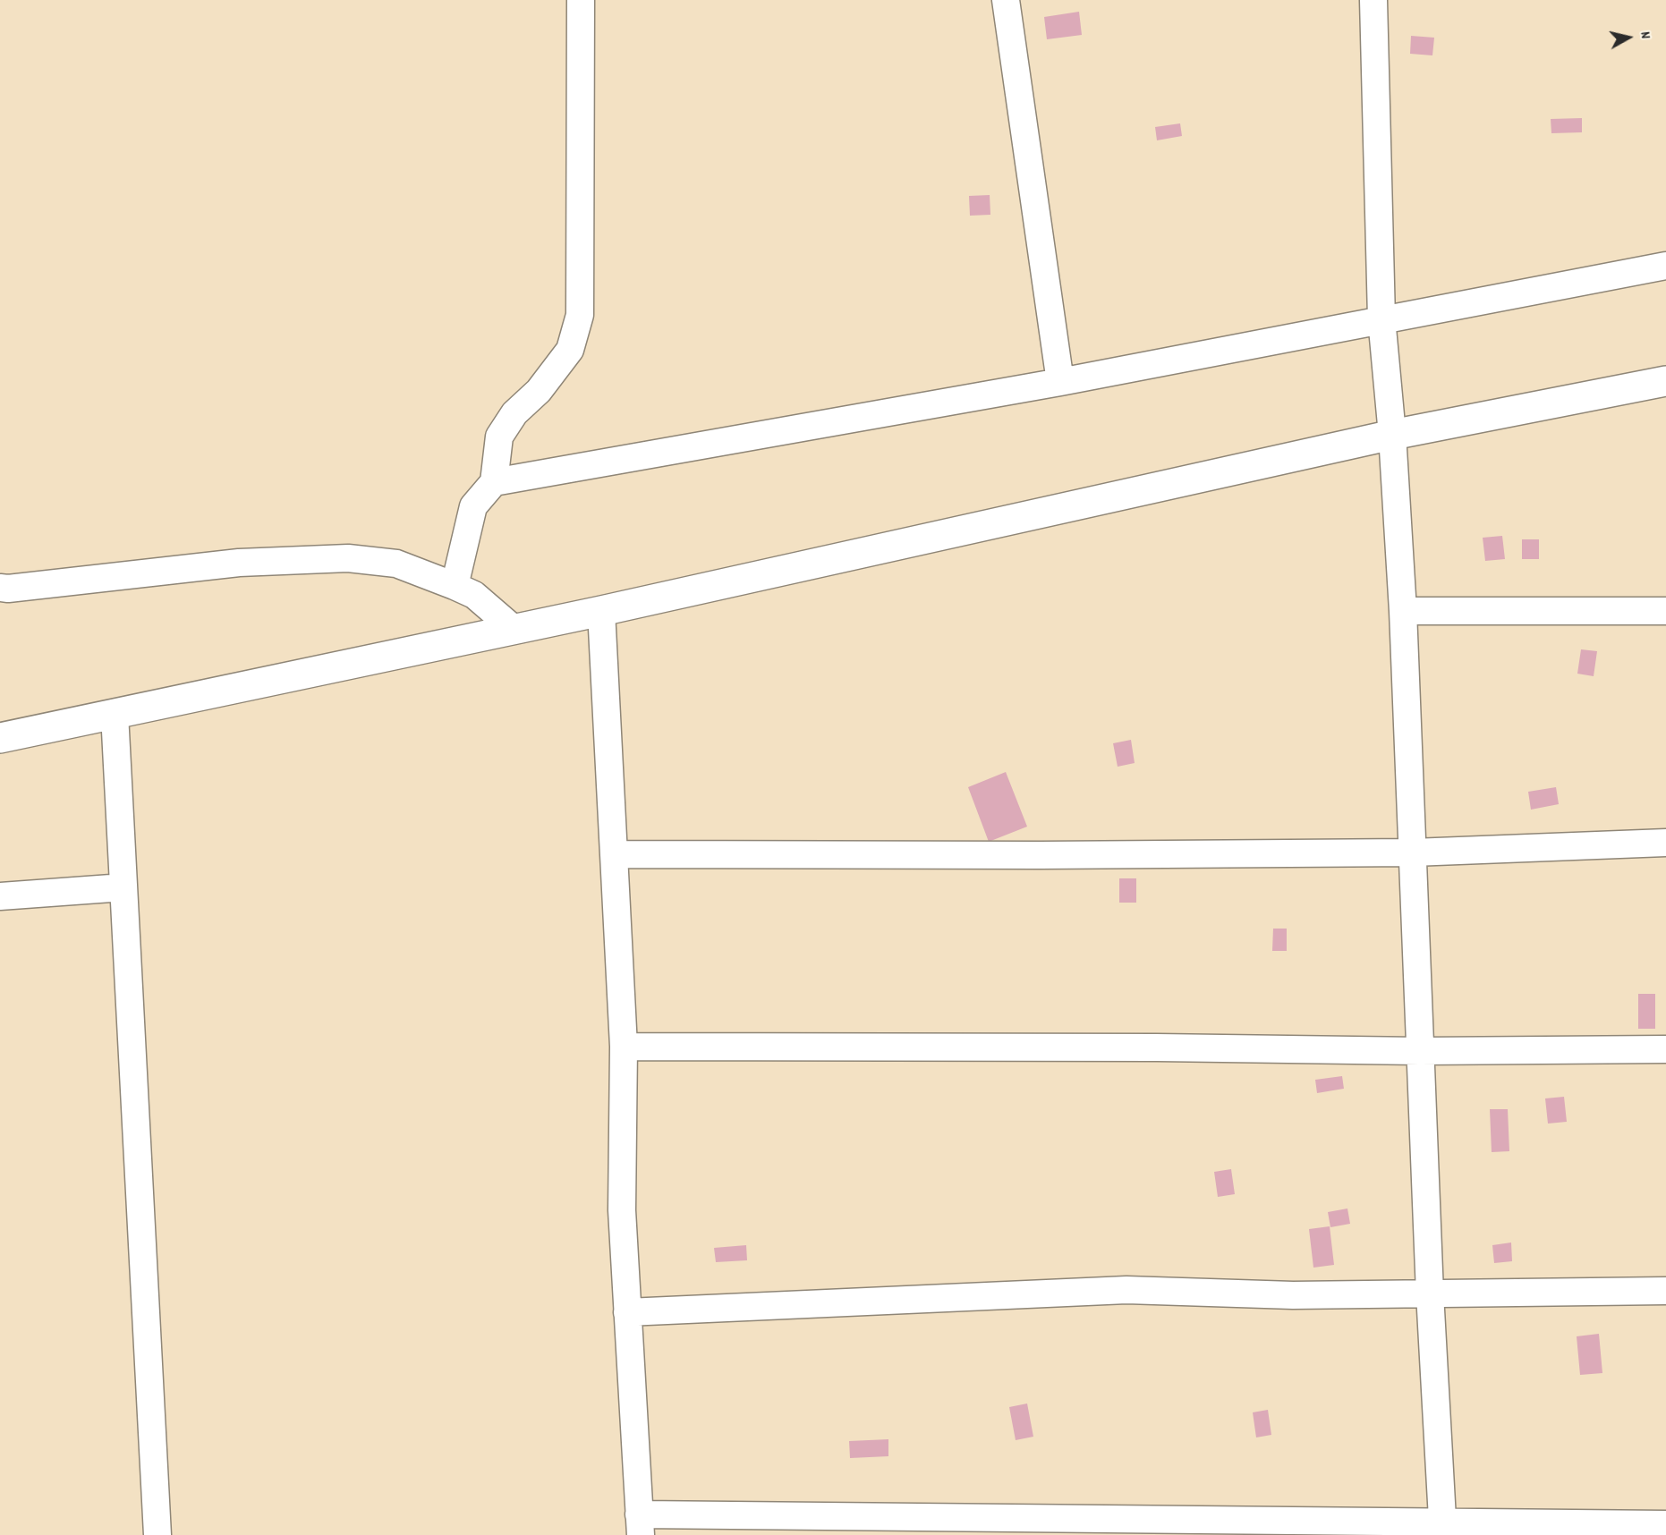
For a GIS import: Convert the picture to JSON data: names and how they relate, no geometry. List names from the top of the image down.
{
  "north": "right"
}
